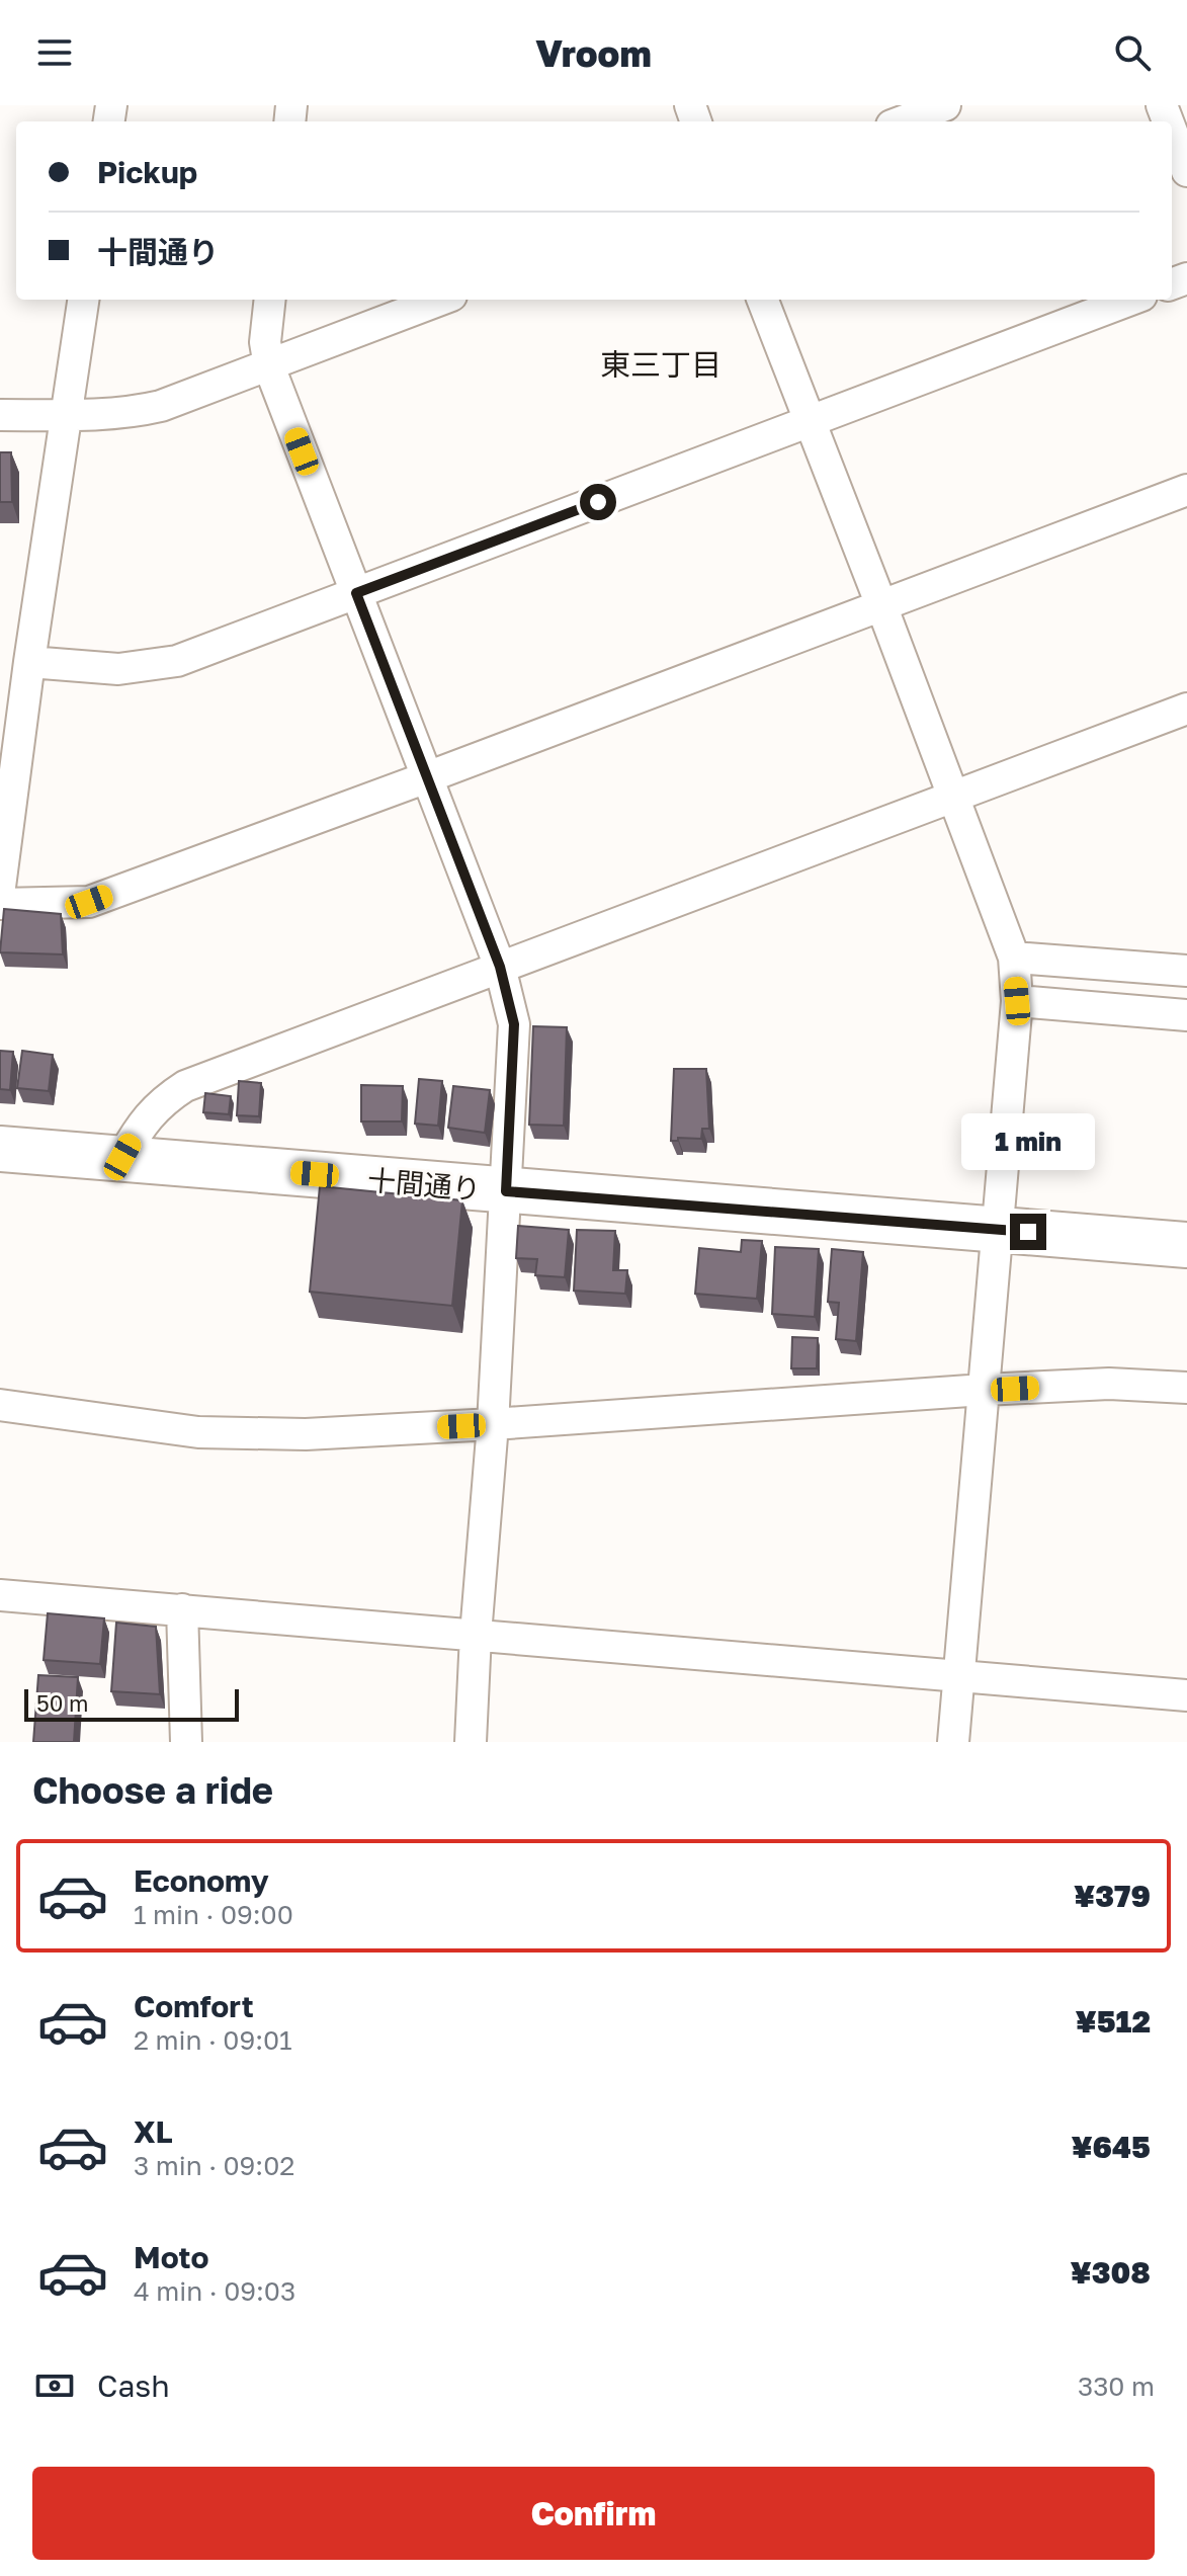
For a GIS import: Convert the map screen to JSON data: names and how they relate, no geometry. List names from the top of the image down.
{
  "streets": {
    "street": ["十間通り"]
  },
  "districts": ["東三丁目"],
  "scale_bar": "50 m",
  "page": {
    "header": "Vroom",
    "banner": ["Pickup", "十間通り"],
    "bubble": "1 min",
    "scale": "50 m",
    "heading": "Choose a ride",
    "list": [
      {
        "name": "Economy",
        "note": "1 min · 09:00",
        "value": "¥379"
      },
      {
        "name": "Comfort",
        "note": "2 min · 09:01",
        "value": "¥512"
      },
      {
        "name": "XL",
        "note": "3 min · 09:02",
        "value": "¥645"
      },
      {
        "name": "Moto",
        "note": "4 min · 09:03",
        "value": "¥308"
      }
    ],
    "pay": ["Cash", "330 m"],
    "buttons": "Confirm"
  }
}
